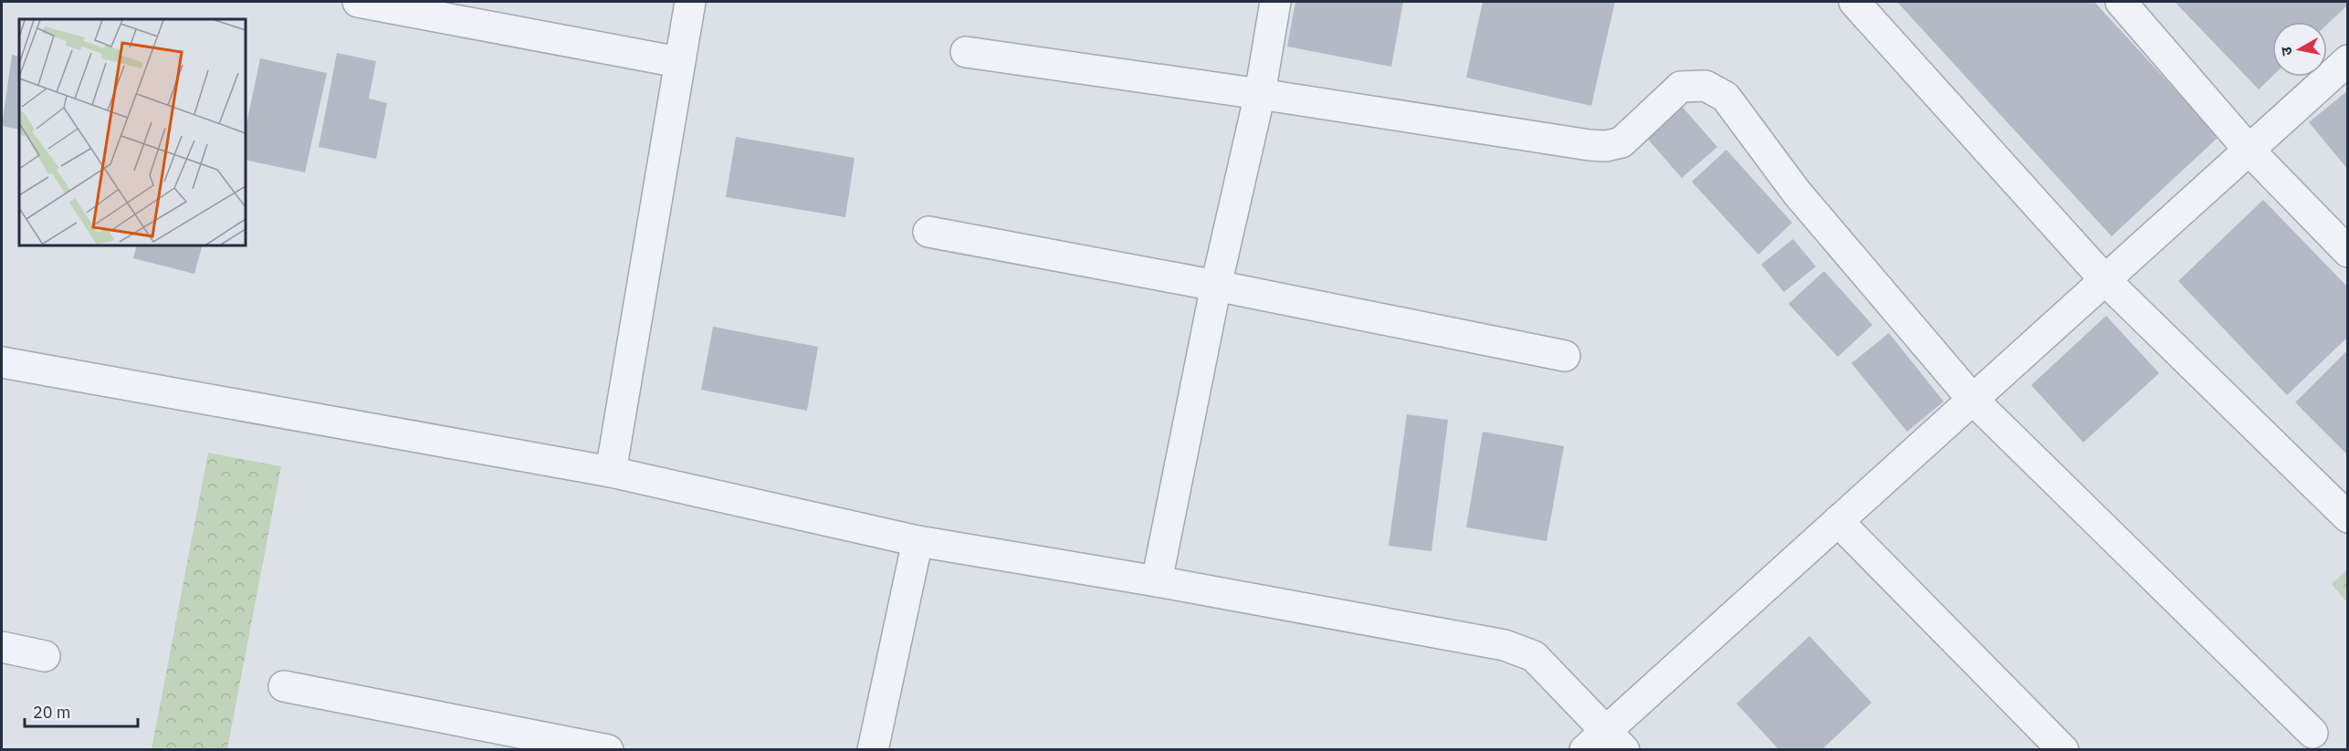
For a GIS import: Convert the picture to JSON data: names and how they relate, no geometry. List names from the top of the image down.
{
  "scale_bar": "20 m",
  "north": "left"
}
